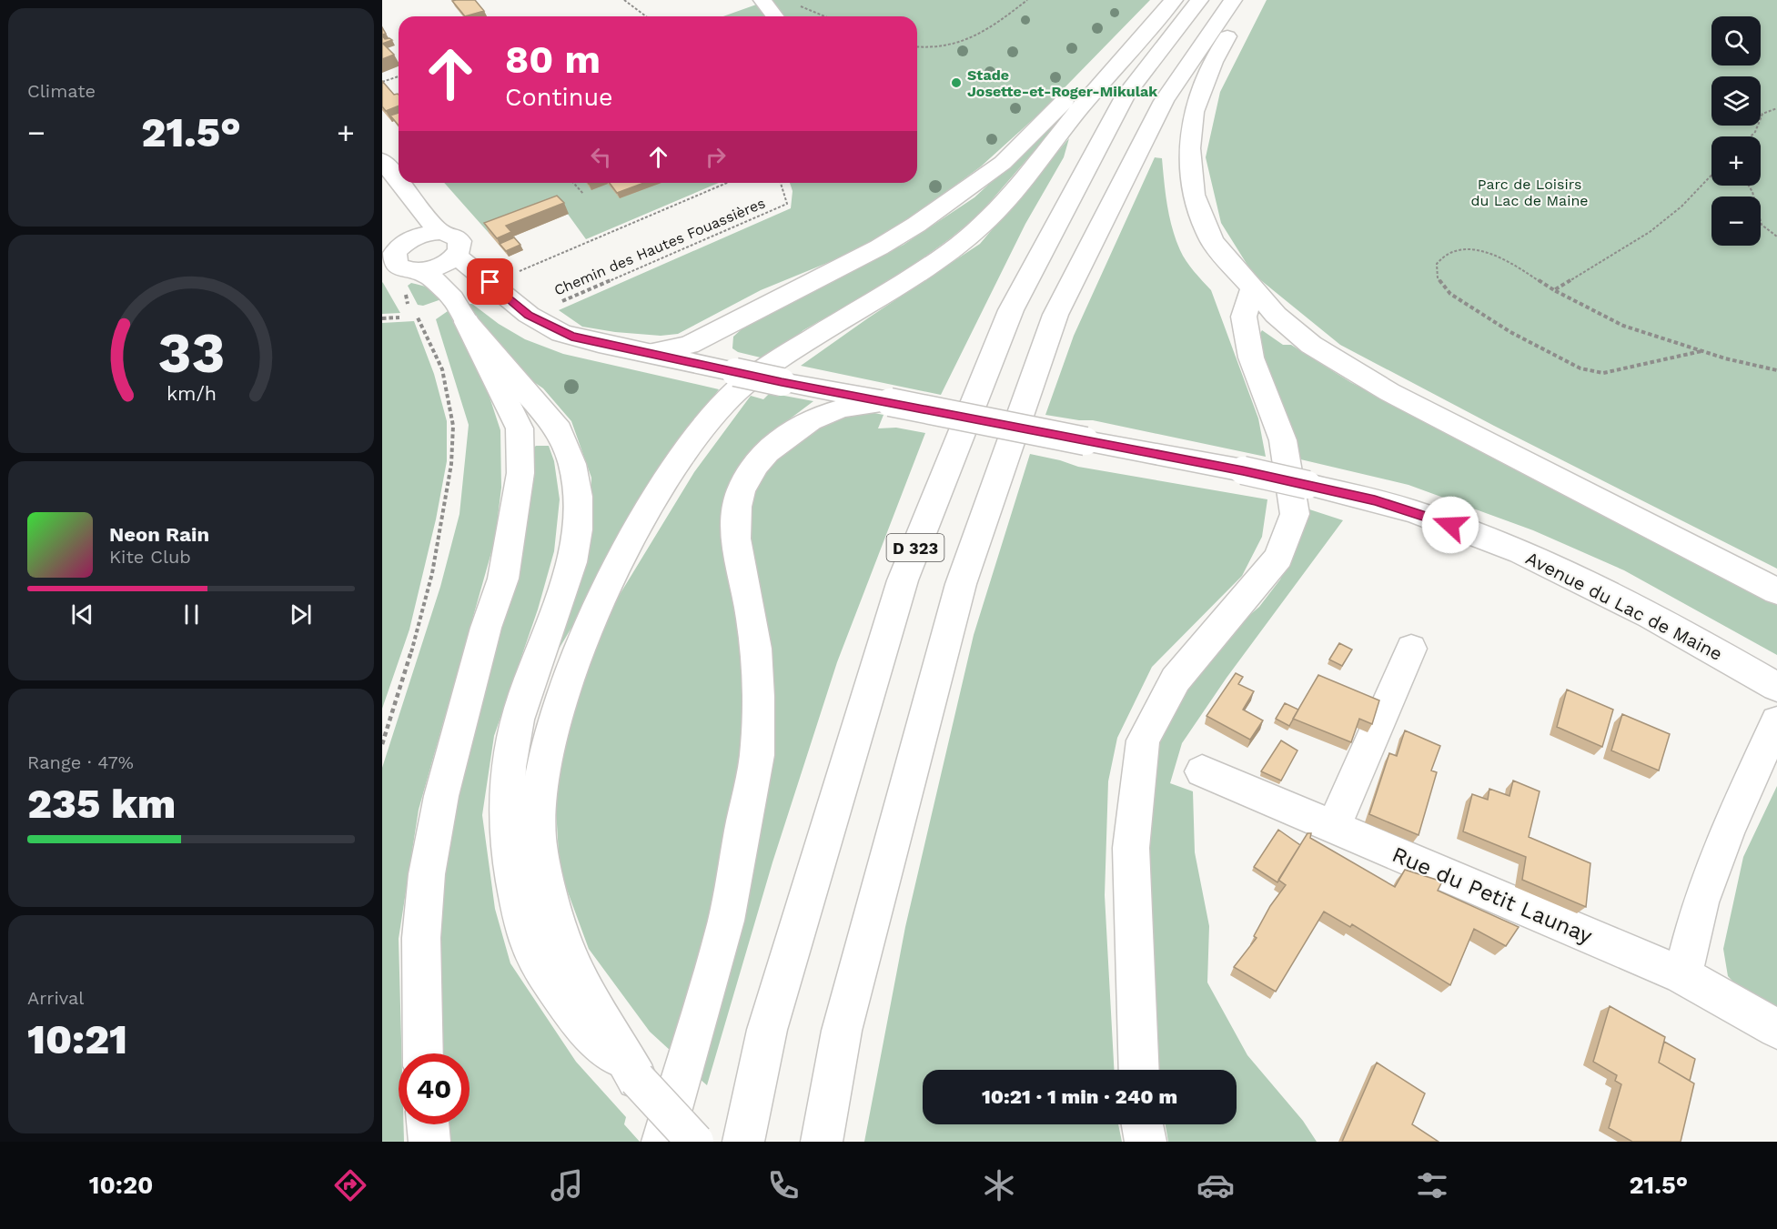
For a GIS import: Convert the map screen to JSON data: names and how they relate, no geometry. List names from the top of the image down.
{
  "streets": {
    "main road": ["D 323", "Avenue du Lac de Maine", "Rue du Petit Launay"],
    "path": ["Chemin des Hautes Fouassières"]
  },
  "parks": ["Parc de Loisirs du Lac de Maine"],
  "places": ["Stade Josette-et-Roger-Mikulak"],
  "page": {
    "tile": [
      "Climate",
      ["Range · 47%", "235 km"],
      ["Arrival", "10:21"]
    ],
    "map_buttons": ["+", "−"],
    "turn": ["80 m", "Continue"],
    "heat": ["−", "21.5°", "+"],
    "song": ["Neon Rain", "Kite Club"],
    "limit": "40",
    "trip": "10:21 · 1 min · 240 m",
    "tabs": ["10:20", "21.5°"],
    "gauge": ["33", "km/h"]
  }
}
